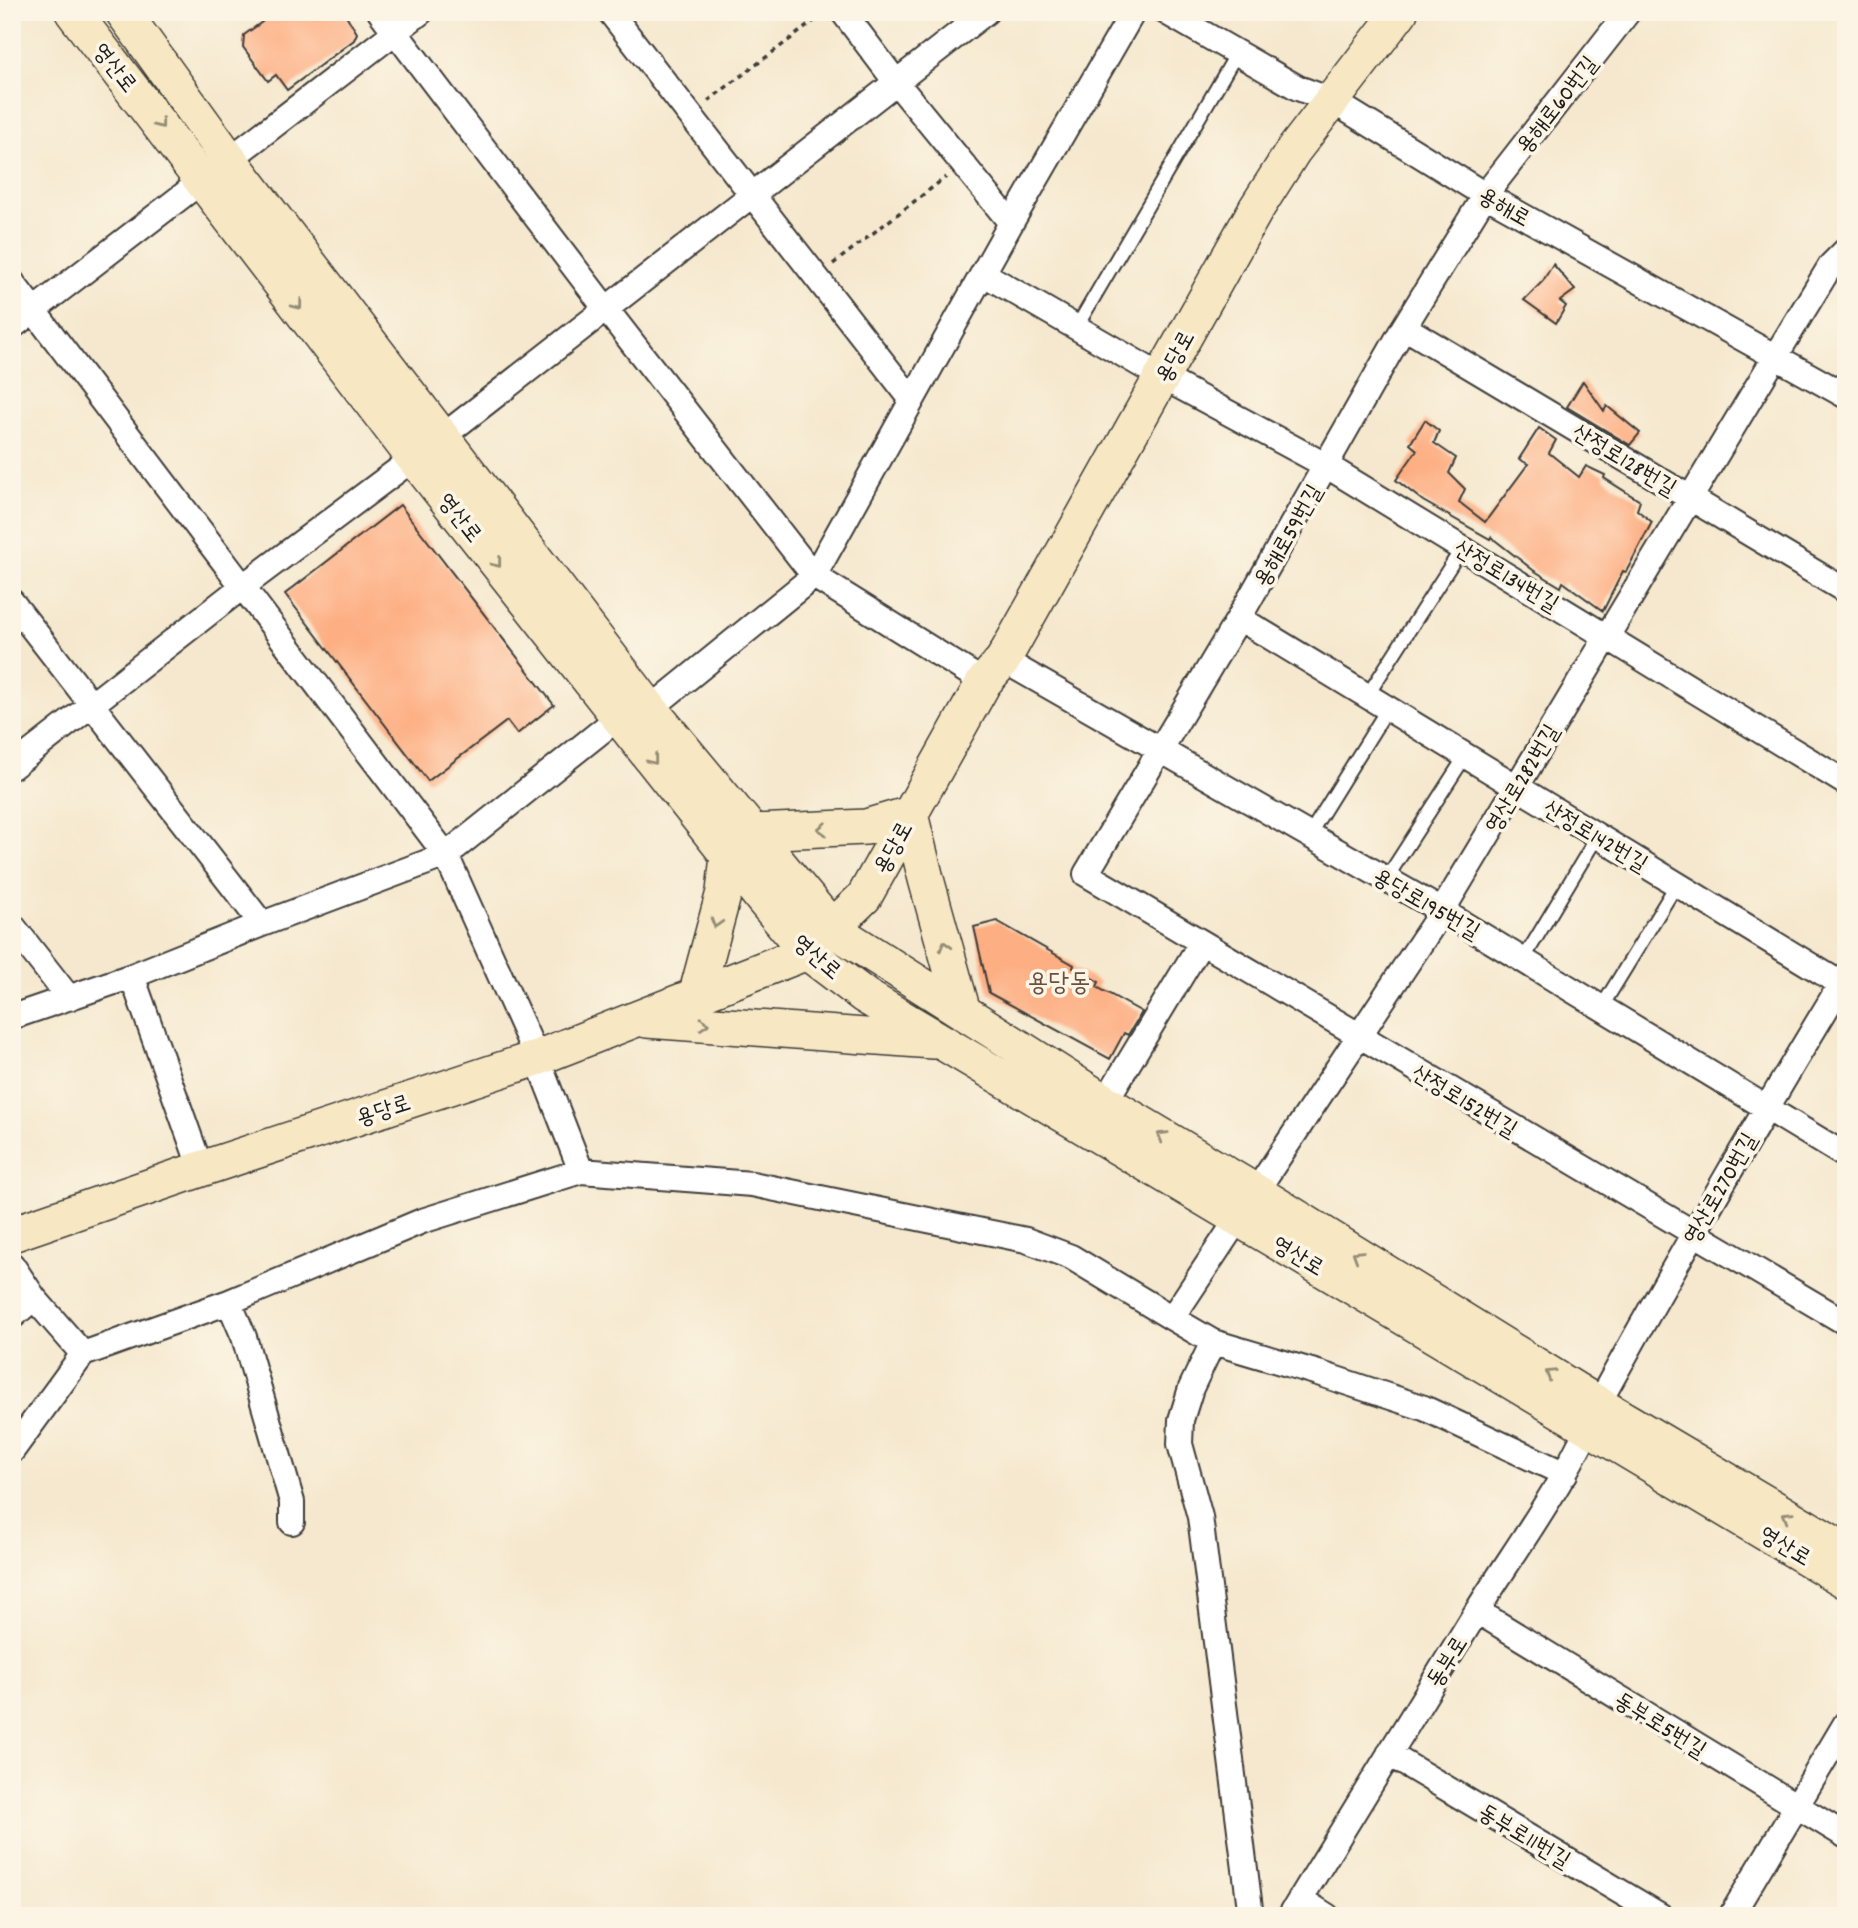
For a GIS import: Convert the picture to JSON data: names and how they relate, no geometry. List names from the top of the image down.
{
  "streets": {
    "street": [
      "영산로",
      "용해로60번길",
      "용해로",
      "용당로",
      "산정로128번길",
      "용해로59번길",
      "산정로134번길",
      "영산로282번길",
      "산정로142번길",
      "용당로195번길",
      "산정로152번길",
      "영산로270번길",
      "동부로",
      "동부로5번길",
      "동부로11번길"
    ]
  },
  "crossings": [
    ["영산로", "용당로"],
    ["영산로", "영산로282번길"],
    ["영산로", "영산로270번길"],
    ["영산로", "동부로"],
    ["용해로60번길", "용해로"],
    ["용해로60번길", "용해로59번길"],
    ["용해로", "용당로"],
    ["용해로", "용해로59번길"],
    ["용해로", "영산로282번길"],
    ["용당로", "산정로134번길"],
    ["용당로", "용당로195번길"],
    ["산정로128번길", "용해로59번길"],
    ["산정로128번길", "영산로282번길"],
    ["용해로59번길", "산정로134번길"],
    ["용해로59번길", "산정로142번길"],
    ["용해로59번길", "용당로195번길"],
    ["용해로59번길", "산정로152번길"],
    ["산정로134번길", "영산로282번길"],
    ["영산로282번길", "산정로142번길"],
    ["영산로282번길", "용당로195번길"],
    ["영산로282번길", "산정로152번길"],
    ["산정로142번길", "영산로270번길"],
    ["용당로195번길", "영산로270번길"],
    ["산정로152번길", "영산로270번길"],
    ["영산로270번길", "동부로"],
    ["동부로", "동부로5번길"],
    ["동부로", "동부로11번길"]
  ],
  "districts": ["용당동"]
}
